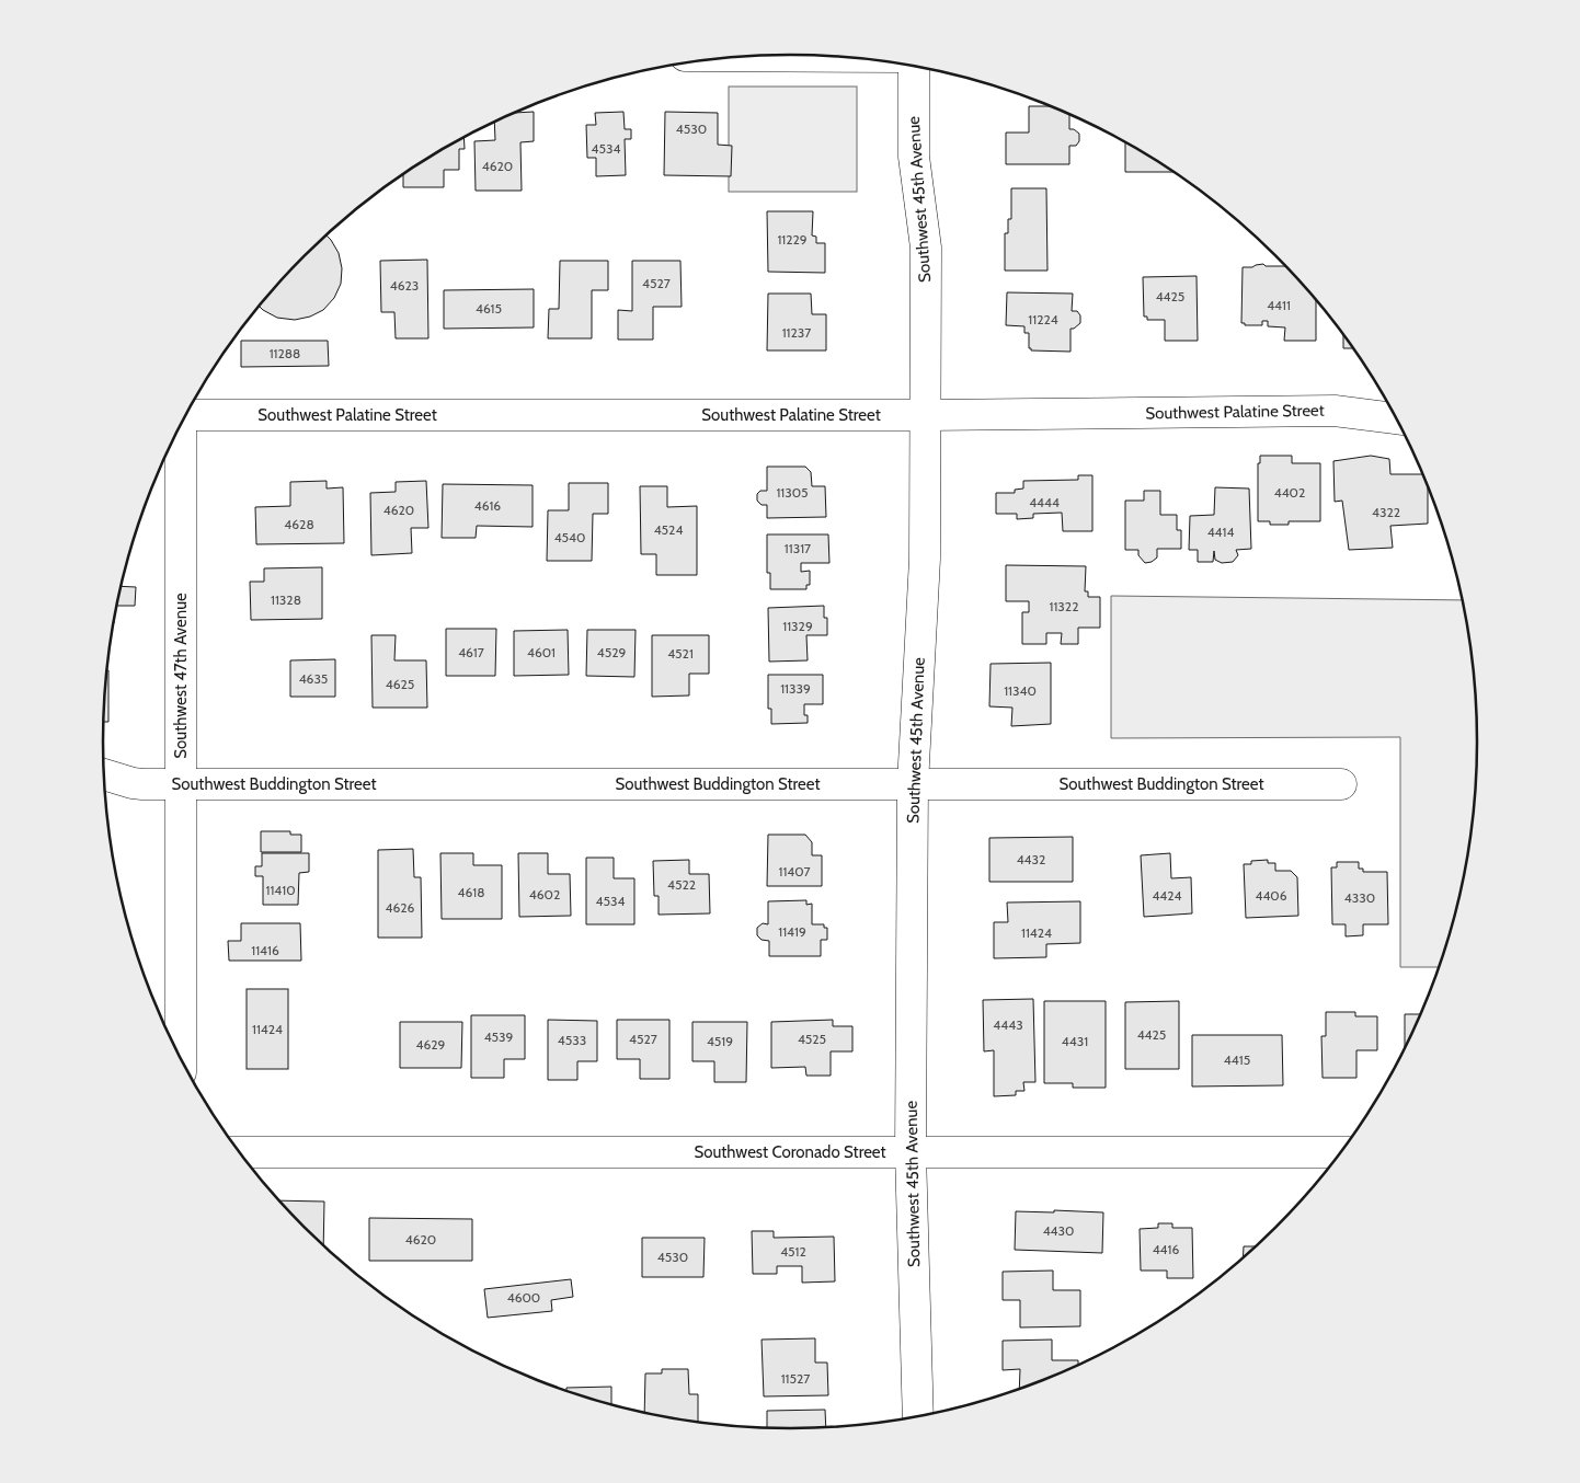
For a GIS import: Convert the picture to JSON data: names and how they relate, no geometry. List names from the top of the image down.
{
  "streets": {
    "street": [
      "Southwest 45th Avenue",
      "Southwest Palatine Street",
      "Southwest 47th Avenue",
      "Southwest Buddington Street",
      "Southwest Coronado Street"
    ]
  },
  "crossings": [
    ["Southwest 45th Avenue", "Southwest Palatine Street"],
    ["Southwest 45th Avenue", "Southwest Buddington Street"],
    ["Southwest 45th Avenue", "Southwest Coronado Street"],
    ["Southwest 47th Avenue", "Southwest Buddington Street"]
  ],
  "house_numbers": [
    "4530",
    "4534",
    "4620",
    "11229",
    "4527",
    "4623",
    "4425",
    "4411",
    "4615",
    "11224",
    "11237",
    "11288",
    "11305",
    "4402",
    "4444",
    "4616",
    "4620",
    "4322",
    "4628",
    "4524",
    "4414",
    "4540",
    "11317",
    "11328",
    "11322",
    "11329",
    "4617",
    "4601",
    "4529",
    "4521",
    "4635",
    "4625",
    "11339",
    "11340",
    "4432",
    "11407",
    "4522",
    "11410",
    "4618",
    "4602",
    "4424",
    "4406",
    "4330",
    "4534",
    "4626",
    "11419",
    "11424",
    "11416",
    "4443",
    "11424",
    "4425",
    "4539",
    "4527",
    "4525",
    "4533",
    "4519",
    "4431",
    "4629",
    "4415",
    "4430",
    "4620",
    "4416",
    "4512",
    "4530",
    "4600",
    "11527"
  ]
}
